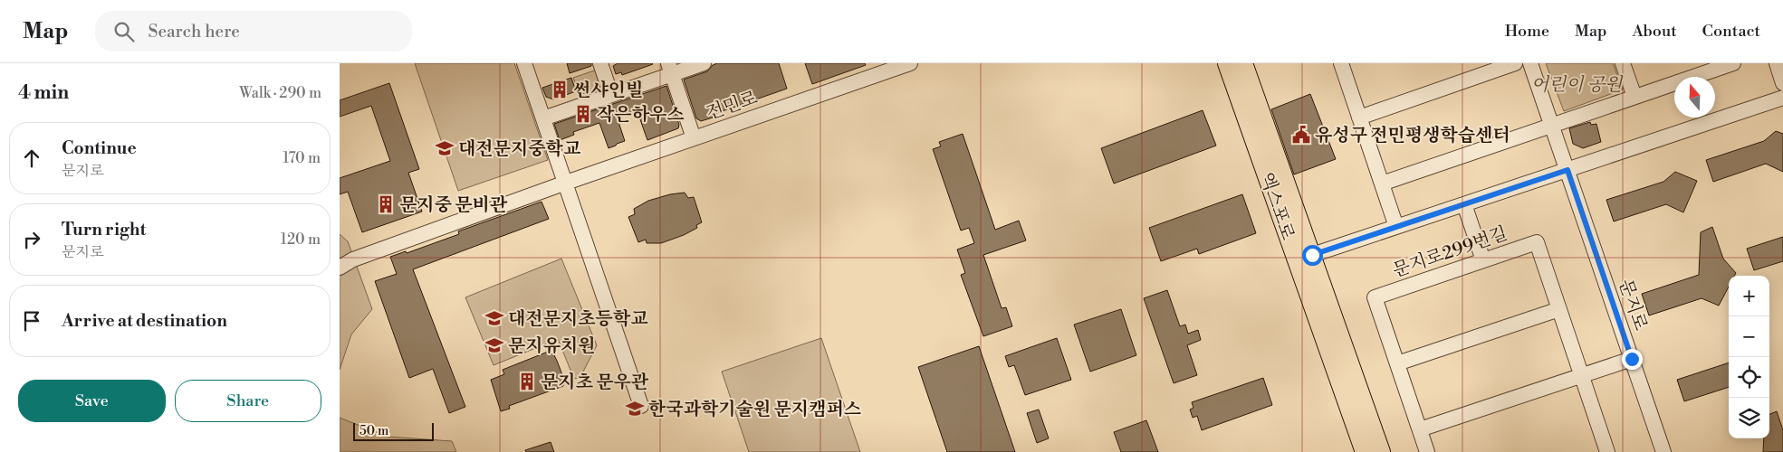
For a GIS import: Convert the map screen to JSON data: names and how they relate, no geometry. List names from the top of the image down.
{
  "streets": {
    "main road": ["엑스포로"],
    "street": ["전민로", "문지로299번길", "문지로"]
  },
  "parks": ["어린이 공원"],
  "places": {
    "building": [
      "썬샤인빌",
      "작은하우스",
      "문지중 문비관",
      "문지초 문우관"
    ],
    "public building": ["유성구 전민평생학습센터"],
    "school or university": [
      "대전문지중학교",
      "대전문지초등학교",
      "문지유치원",
      "한국과학기술원 문지캠퍼스"
    ]
  },
  "scale_bar": "50 m",
  "north": "top",
  "page": {
    "header": "Map",
    "search": "Search here",
    "nav": [
      "Home",
      "Map",
      "About",
      "Contact"
    ],
    "heading": ["4 min", "Walk · 290 m"],
    "list": [
      ["Continue", "문지로", "170 m"],
      ["Turn right", "문지로", "120 m"],
      "Arrive at destination"
    ],
    "map_buttons": ["+", "−"],
    "buttons": ["Save", "Share"],
    "scale": "50 m"
  }
}
